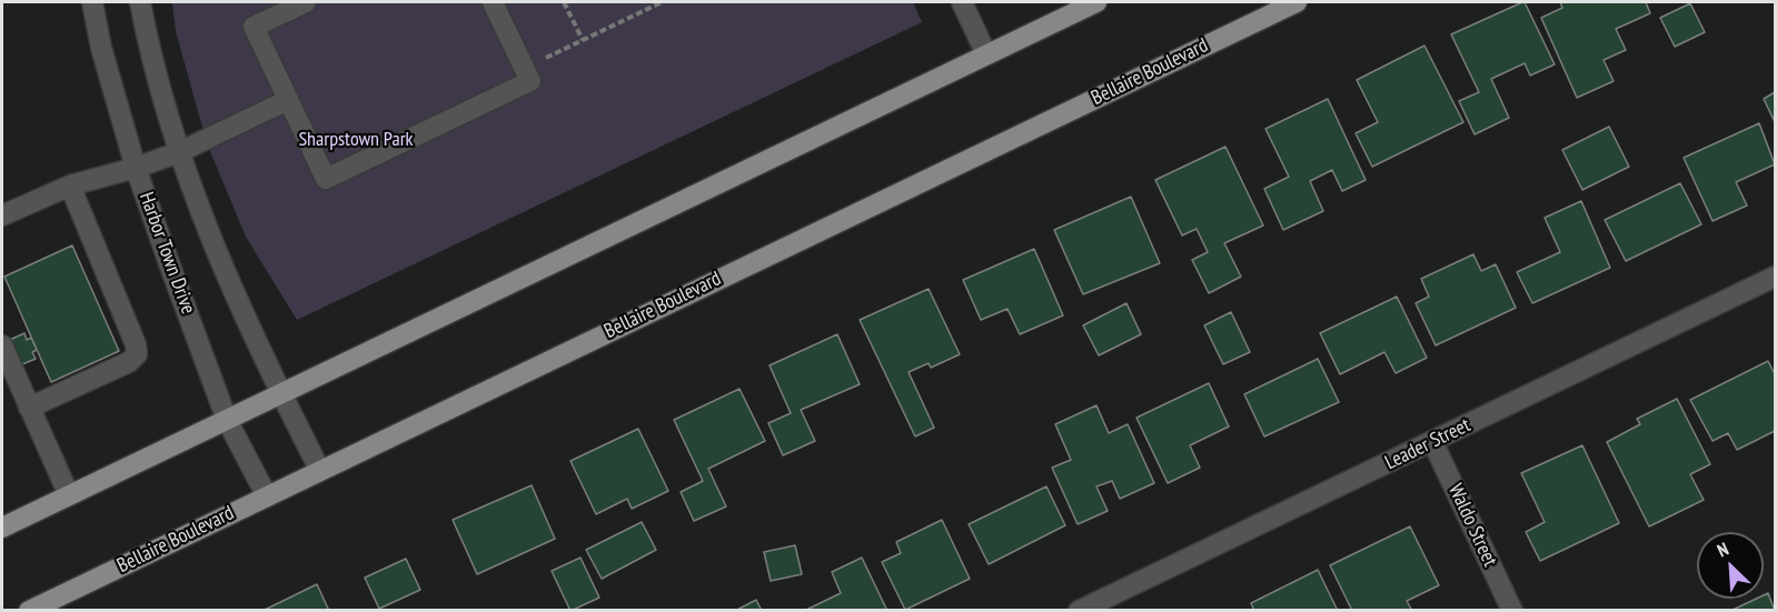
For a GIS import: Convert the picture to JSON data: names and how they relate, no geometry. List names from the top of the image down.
{
  "streets": {
    "main road": ["Bellaire Boulevard"],
    "street": ["Harbor Town Drive", "Leader Street", "Waldo Street"]
  },
  "crossings": [
    ["Bellaire Boulevard", "Harbor Town Drive"],
    ["Leader Street", "Waldo Street"]
  ],
  "parks": ["Sharpstown Park"],
  "north": "top left"
}
